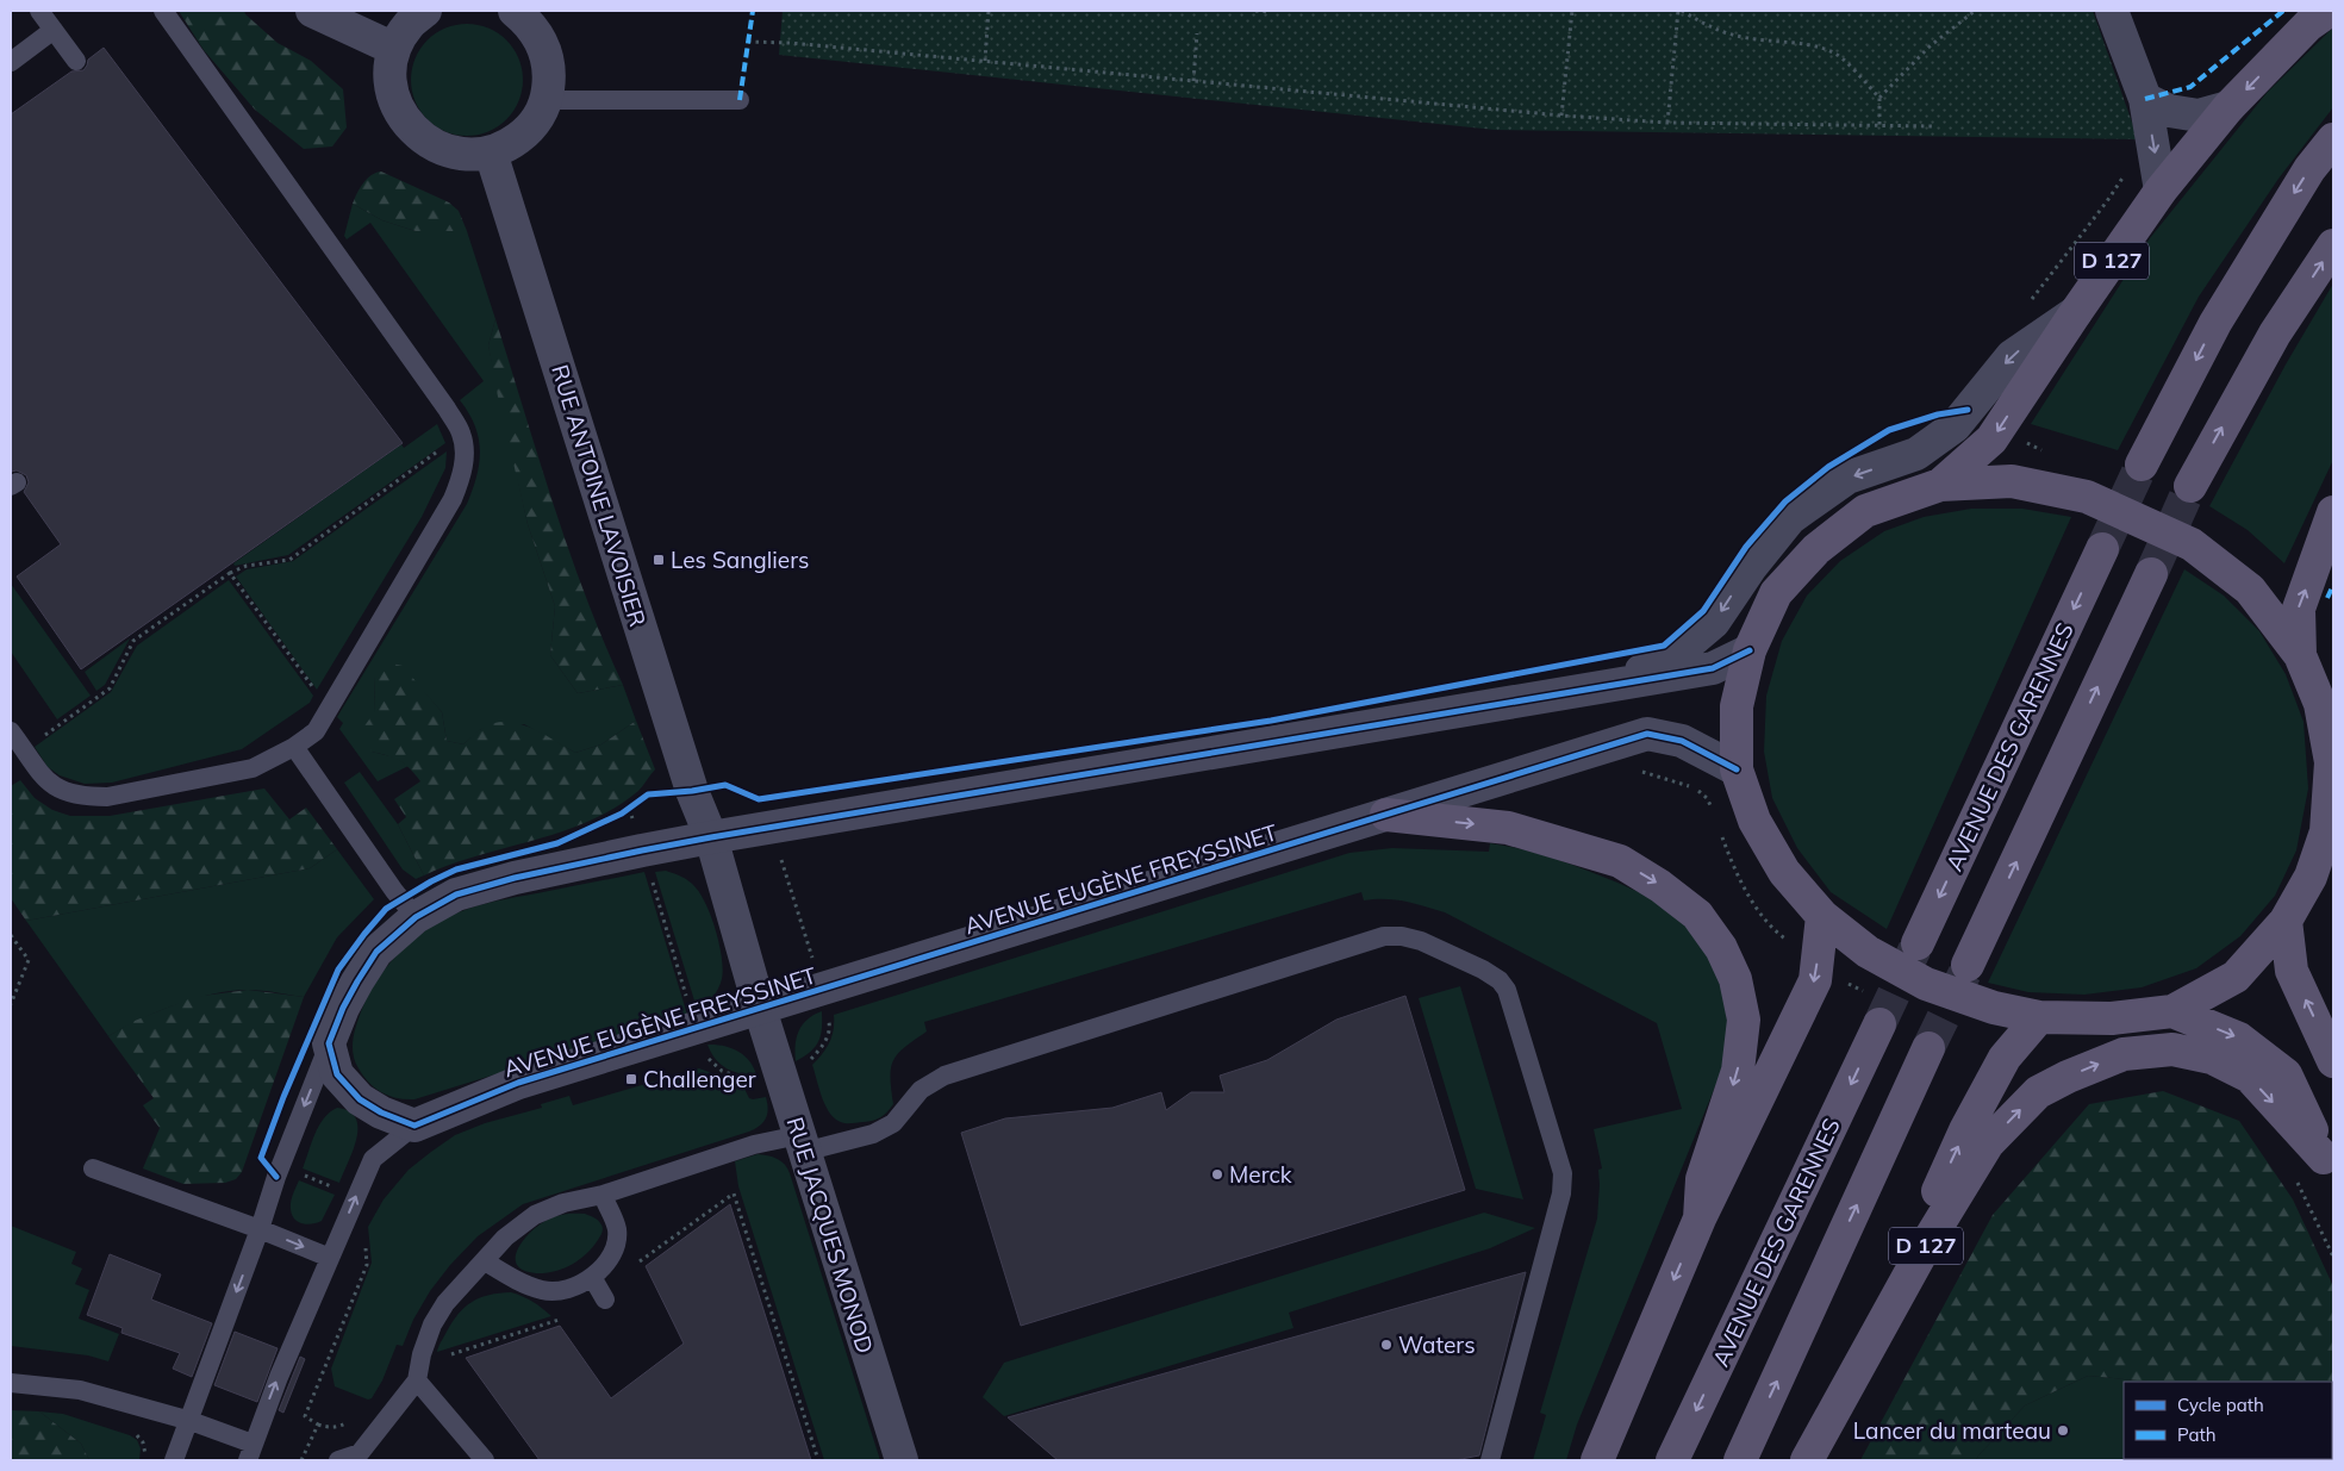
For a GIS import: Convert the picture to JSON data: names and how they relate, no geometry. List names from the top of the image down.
{
  "streets": {
    "main road": ["D 127", "AVENUE DES GARENNES"],
    "street": ["RUE ANTOINE LAVOISIER", "AVENUE EUGÈNE FREYSSINET", "RUE JACQUES MONOD"]
  },
  "crossings": [
    ["RUE ANTOINE LAVOISIER", "AVENUE EUGÈNE FREYSSINET"],
    ["RUE ANTOINE LAVOISIER", "RUE JACQUES MONOD"],
    ["AVENUE EUGÈNE FREYSSINET", "RUE JACQUES MONOD"]
  ],
  "places": {
    "transit": ["Les Sangliers", "Challenger"],
    "other": ["Merck", "Waters", "Lancer du marteau"]
  },
  "legend": ["Cycle path", "Path"]
}
